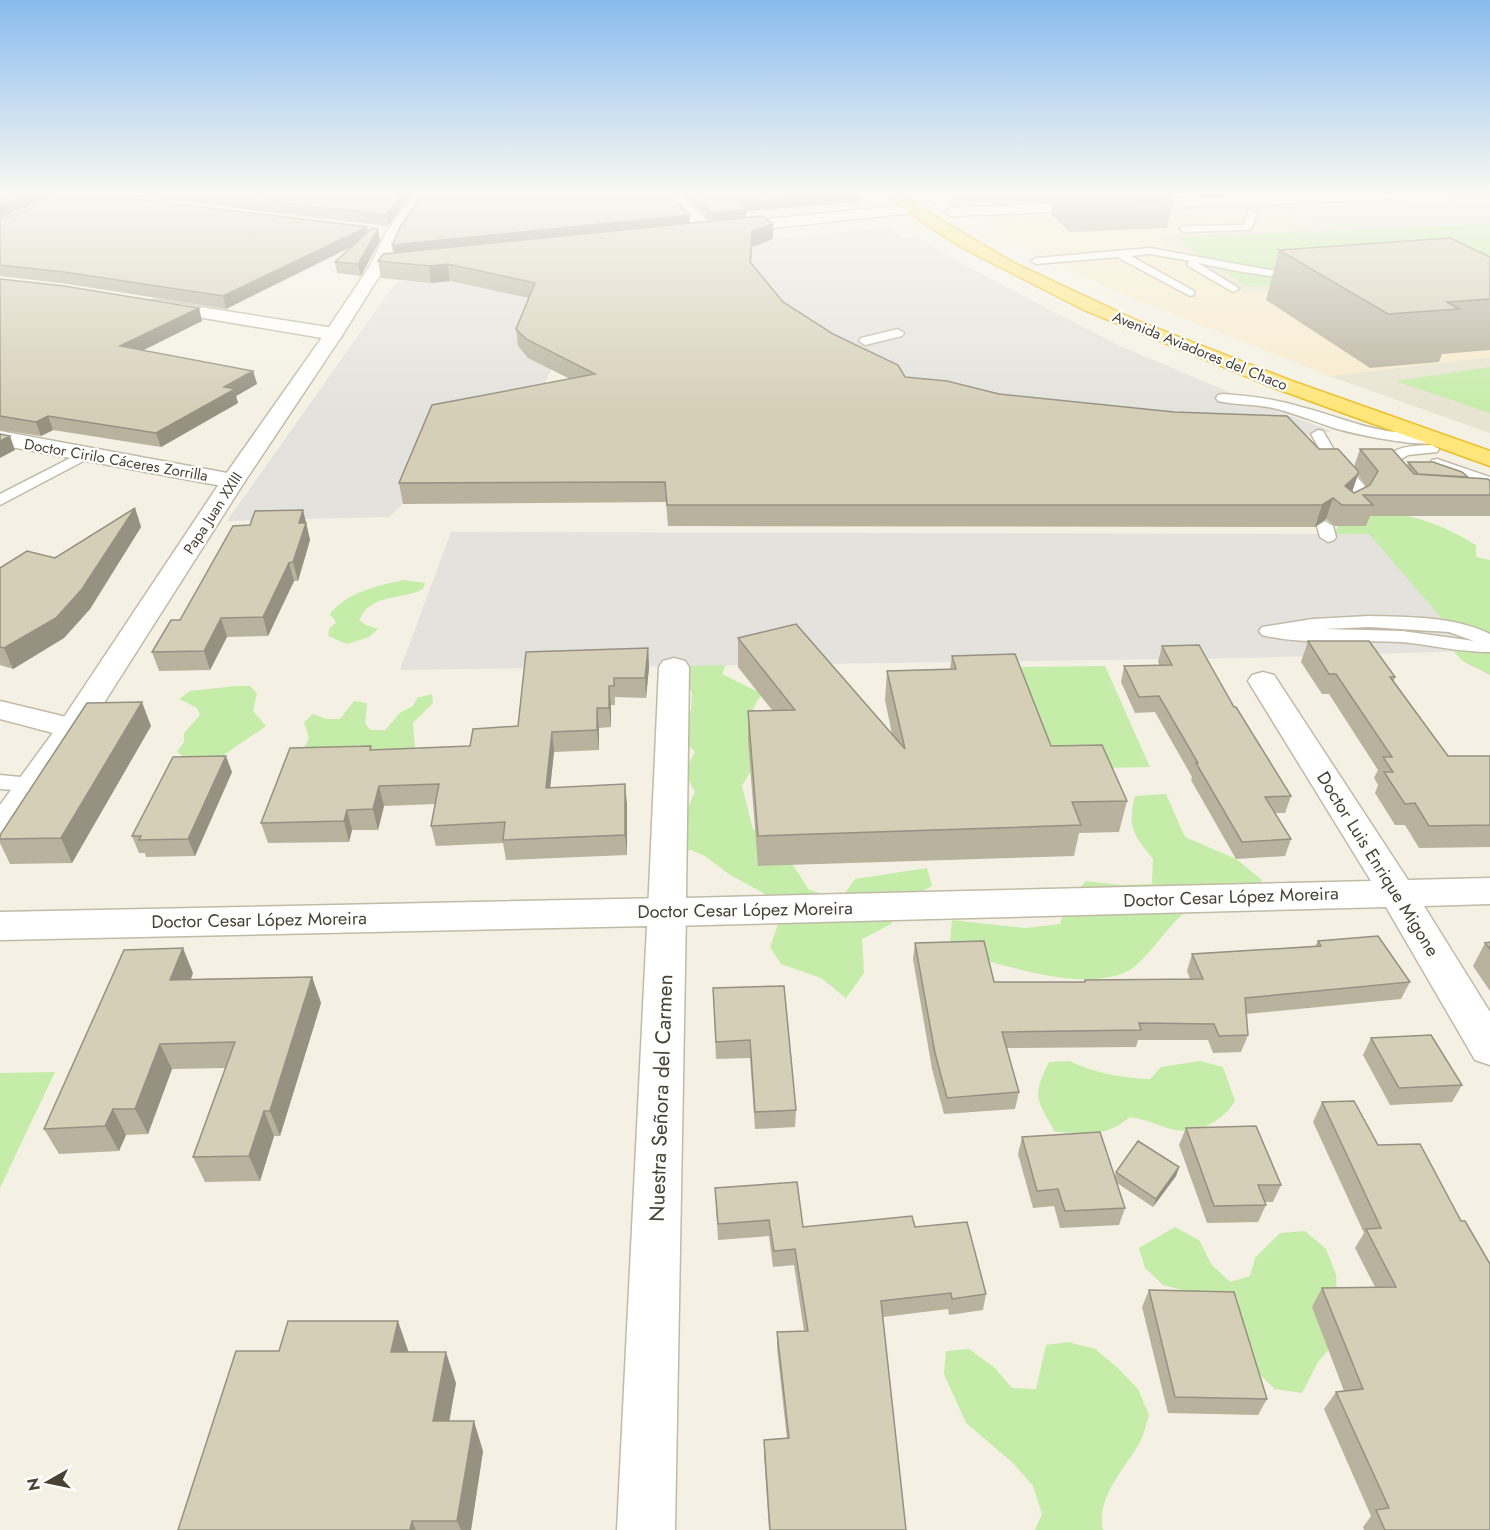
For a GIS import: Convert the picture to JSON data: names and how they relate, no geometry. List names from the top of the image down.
{
  "streets": {
    "highway": ["Avenida Aviadores del Chaco"],
    "street": [
      "Doctor Cirilo Cáceres Zorrilla",
      "Papa Juan XXIII",
      "Doctor Luis Enrique Migone",
      "Doctor Cesar López Moreira",
      "Nuestra Señora del Carmen"
    ]
  },
  "crossings": [
    ["Doctor Cirilo Cáceres Zorrilla", "Papa Juan XXIII"],
    ["Doctor Luis Enrique Migone", "Doctor Cesar López Moreira"],
    ["Doctor Cesar López Moreira", "Nuestra Señora del Carmen"]
  ],
  "north": "left"
}
